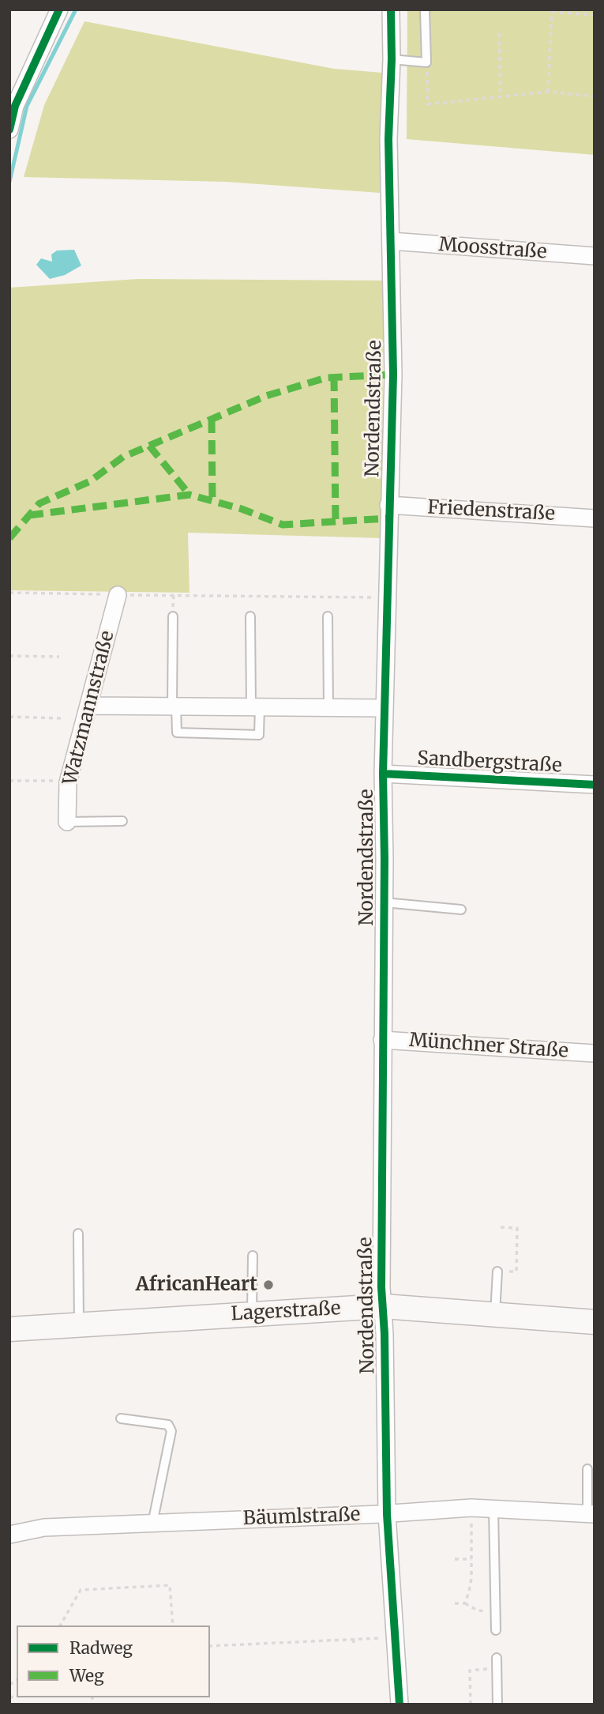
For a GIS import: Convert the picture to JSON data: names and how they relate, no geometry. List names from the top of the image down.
{
  "streets": {
    "street": [
      "Moosstraße",
      "Nordendstraße",
      "Friedenstraße",
      "Watzmannstraße",
      "Sandbergstraße",
      "Münchner Straße",
      "Lagerstraße",
      "Bäumlstraße"
    ]
  },
  "crossings": [
    ["Moosstraße", "Nordendstraße"],
    ["Nordendstraße", "Friedenstraße"],
    ["Nordendstraße", "Sandbergstraße"],
    ["Nordendstraße", "Münchner Straße"],
    ["Nordendstraße", "Lagerstraße"],
    ["Nordendstraße", "Bäumlstraße"]
  ],
  "places": ["AfricanHeart"],
  "legend": ["Radweg", "Weg"]
}
